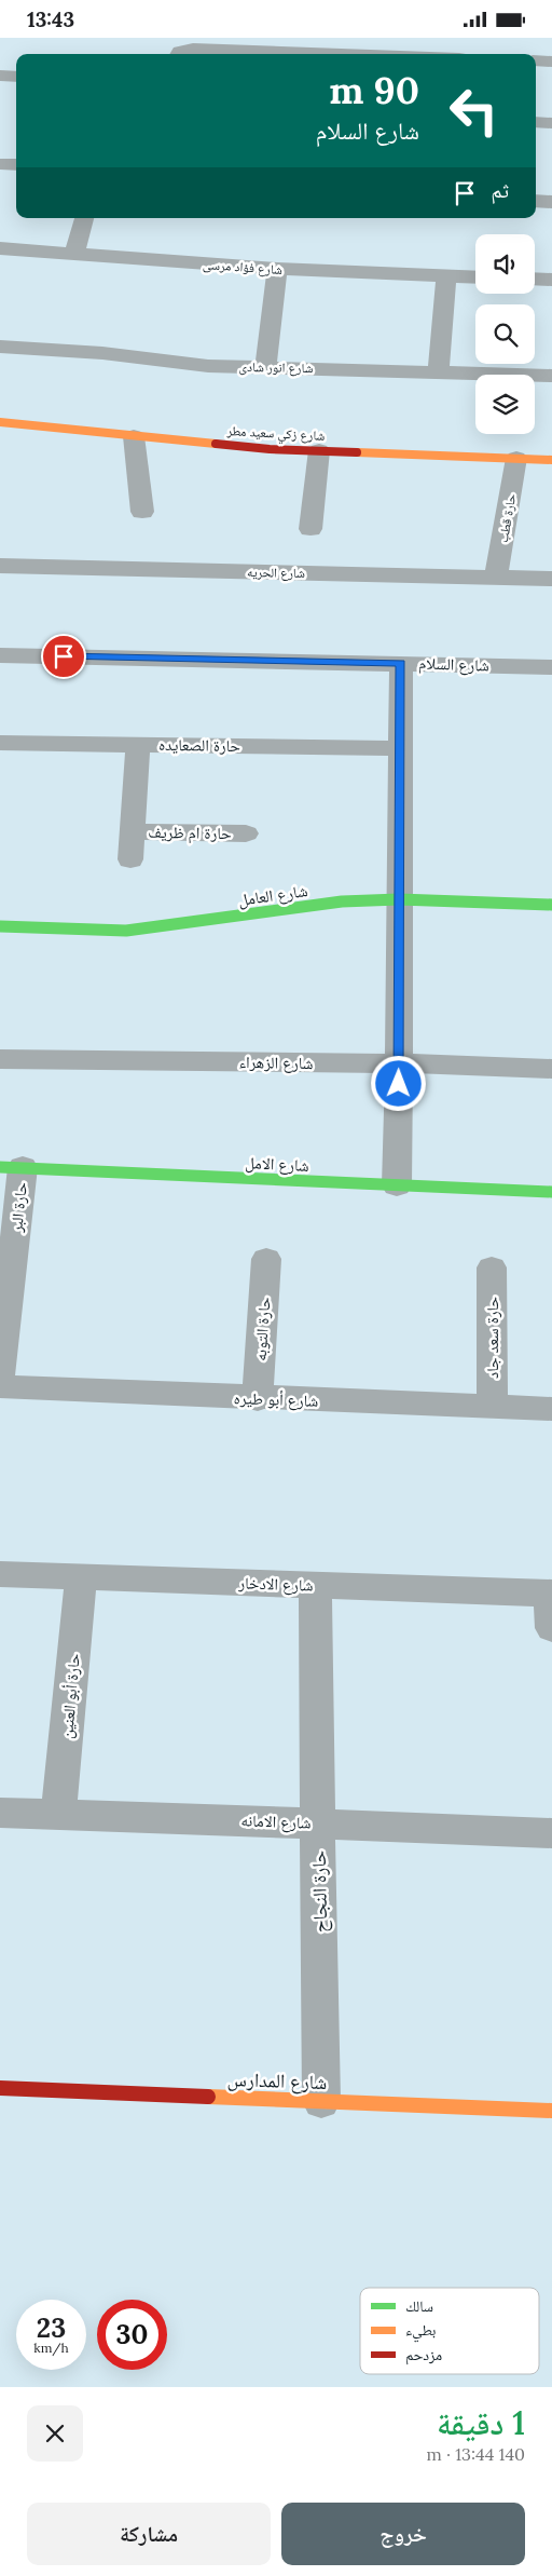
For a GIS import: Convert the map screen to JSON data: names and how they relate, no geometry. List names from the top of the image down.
{
  "streets": {
    "street": [
      "شارع فؤاد مرسى",
      "شارع انور شادى",
      "شارع زكي سعيد مطر",
      "حارة قطب",
      "شارع الحريه",
      "شارع السلام",
      "حارة الصعايده",
      "حارة ام ظريف",
      "شارع العامل",
      "شارع الزهراء",
      "شارع الامل",
      "حارة البر",
      "حارة التوبه",
      "حارة سعد جاد",
      "شارع أبو طيره",
      "شارع الادخار",
      "حارة أبو العنين",
      "شارع الامانه",
      "حارة النجاح",
      "شارع المدارس"
    ]
  },
  "crossings": [
    ["شارع زكي سعيد مطر", "حارة قطب"],
    ["حارة قطب", "شارع الحريه"],
    ["حارة الصعايده", "حارة ام ظريف"],
    ["شارع الامل", "حارة البر"],
    ["حارة التوبه", "شارع أبو طيره"],
    ["حارة سعد جاد", "شارع أبو طيره"],
    ["شارع الادخار", "حارة أبو العنين"],
    ["شارع الادخار", "حارة النجاح"],
    ["حارة أبو العنين", "شارع الامانه"],
    ["شارع الامانه", "حارة النجاح"],
    ["حارة النجاح", "شارع المدارس"]
  ],
  "legend": ["سالك", "بطيء", "مزدحم"],
  "page": {
    "status": "13:43",
    "turn": ["90 m", "شارع السلام"],
    "then": "ثم",
    "speed": "23 km/h",
    "limit": "30",
    "heading": ["1 دقيقة", "140 m · 13:44"],
    "buttons": ["خروج", "مشاركة"]
  }
}
